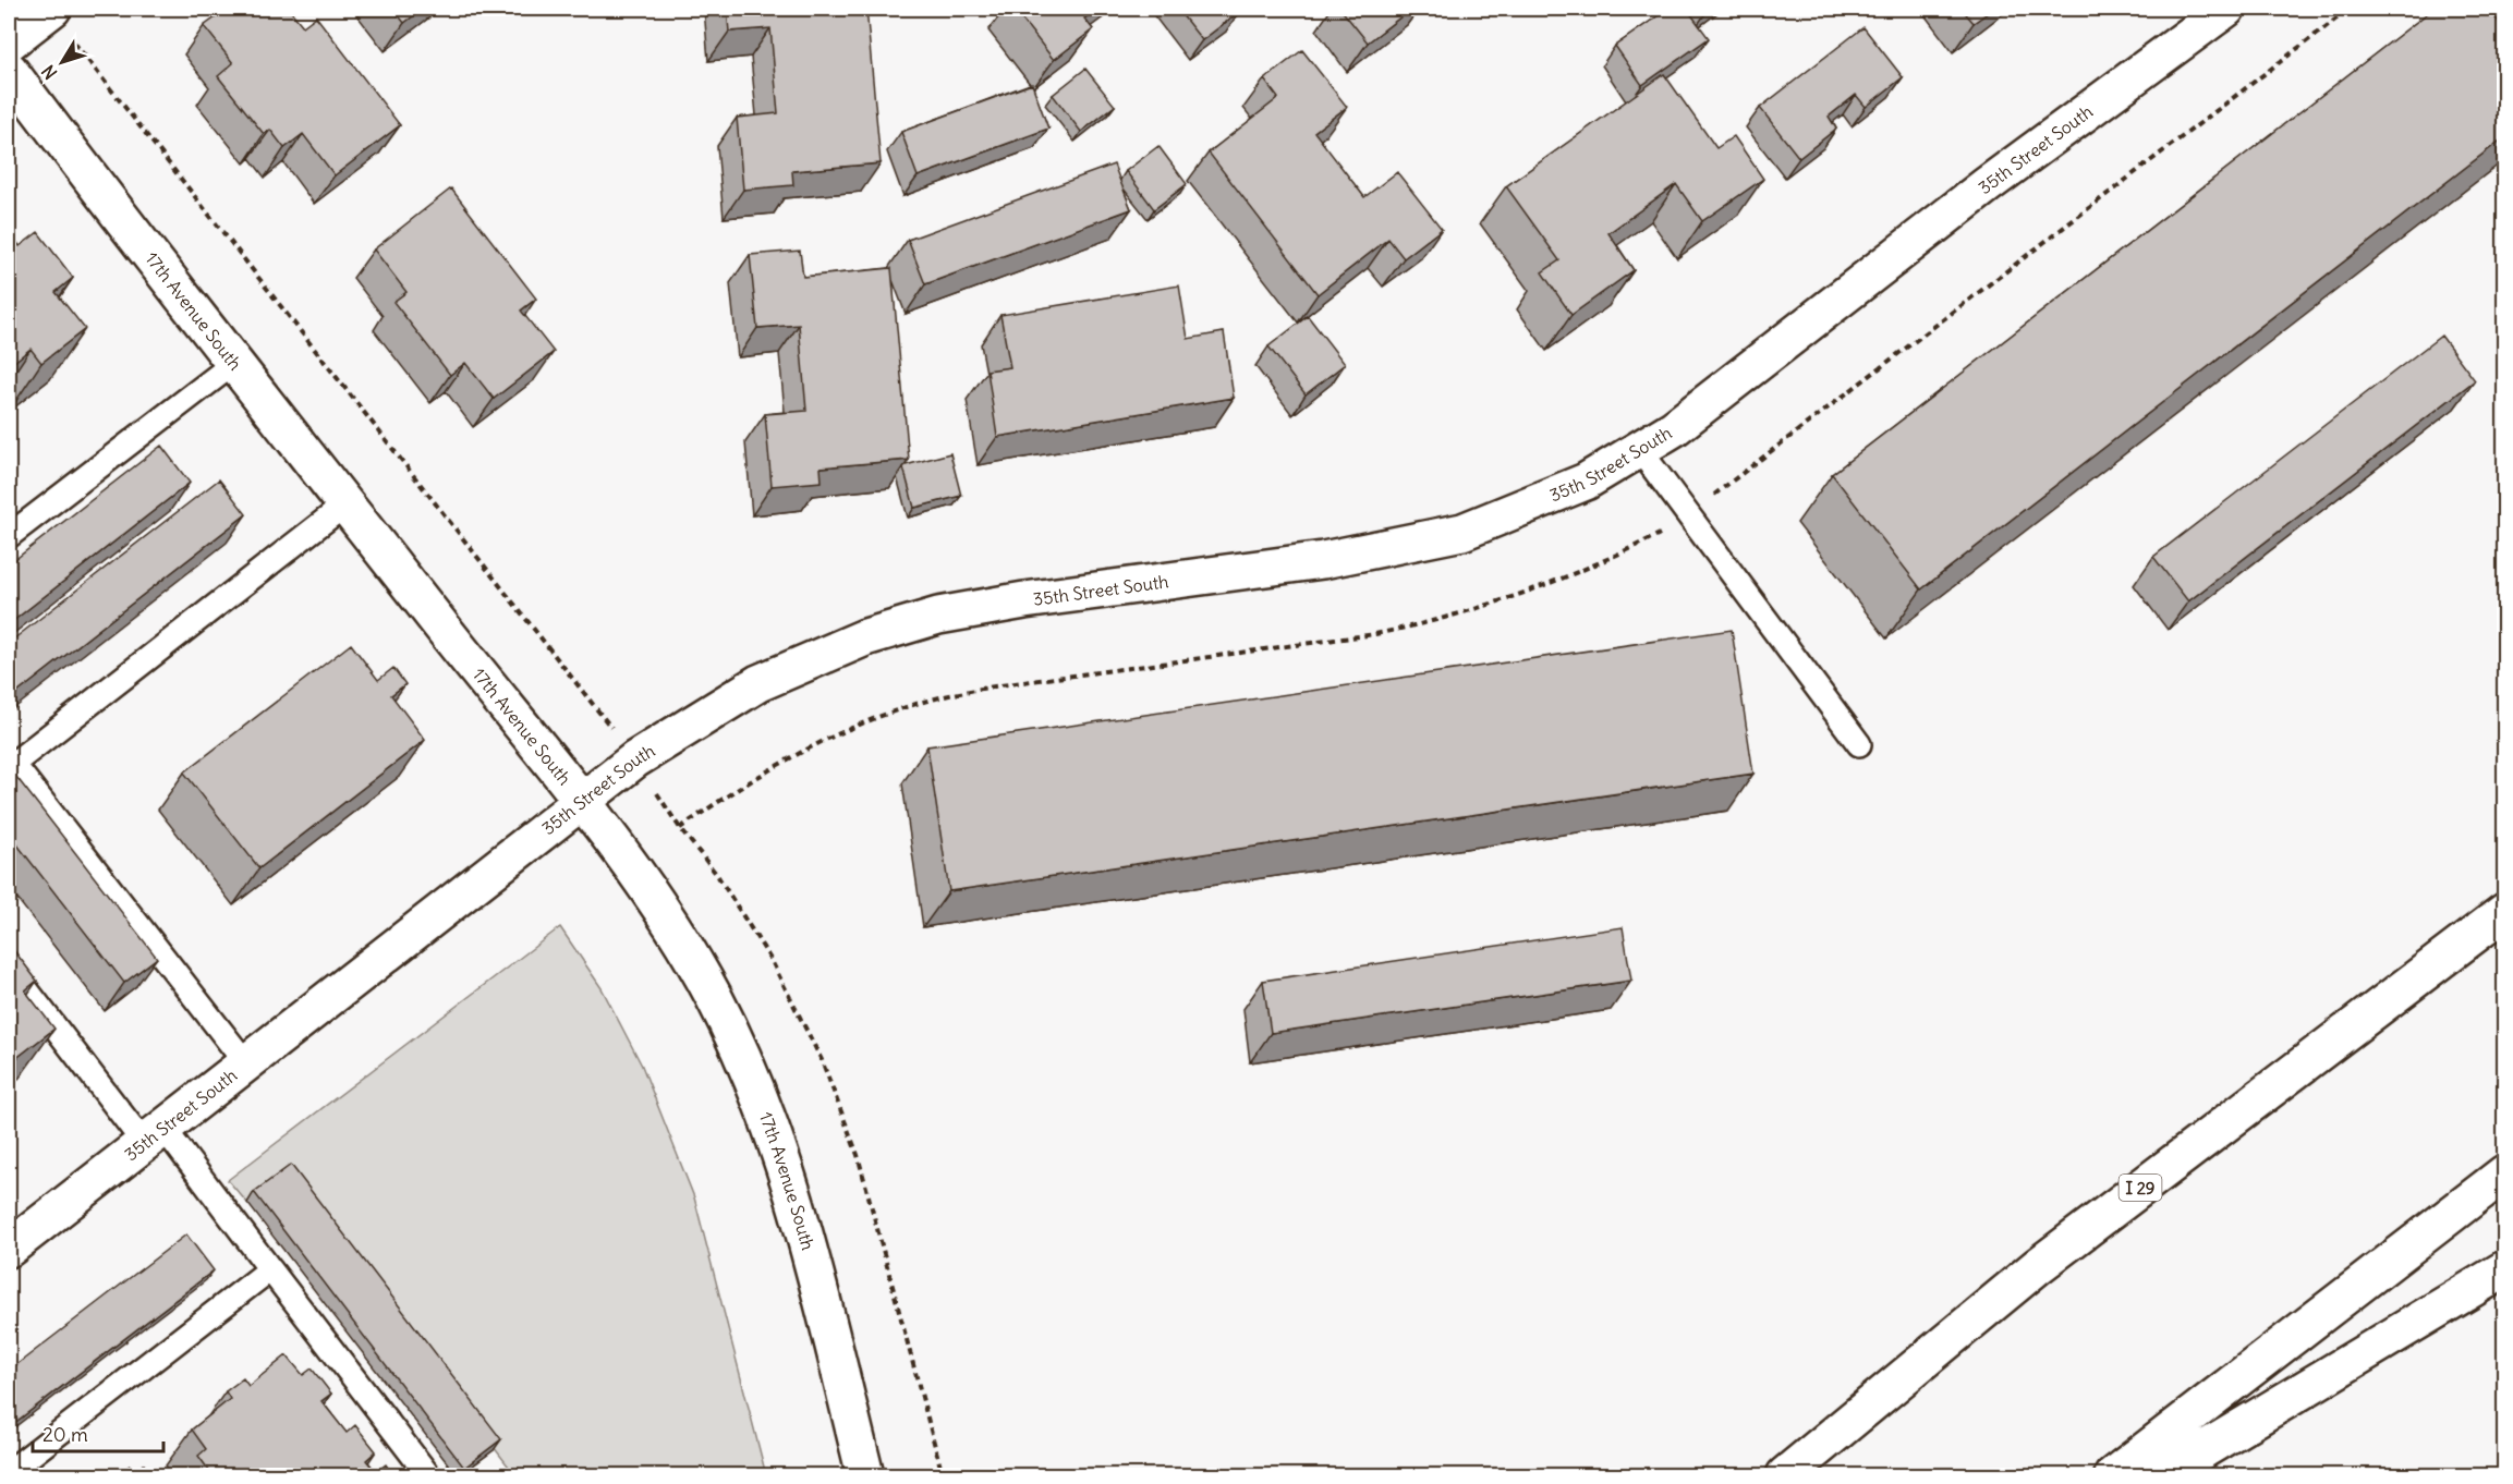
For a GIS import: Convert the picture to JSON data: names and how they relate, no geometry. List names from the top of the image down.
{
  "streets": {
    "main road": ["35th Street South", "17th Avenue South", "I 29"]
  },
  "crossings": [
    ["35th Street South", "17th Avenue South"]
  ],
  "scale_bar": "20 m",
  "north": "bottom left"
}
